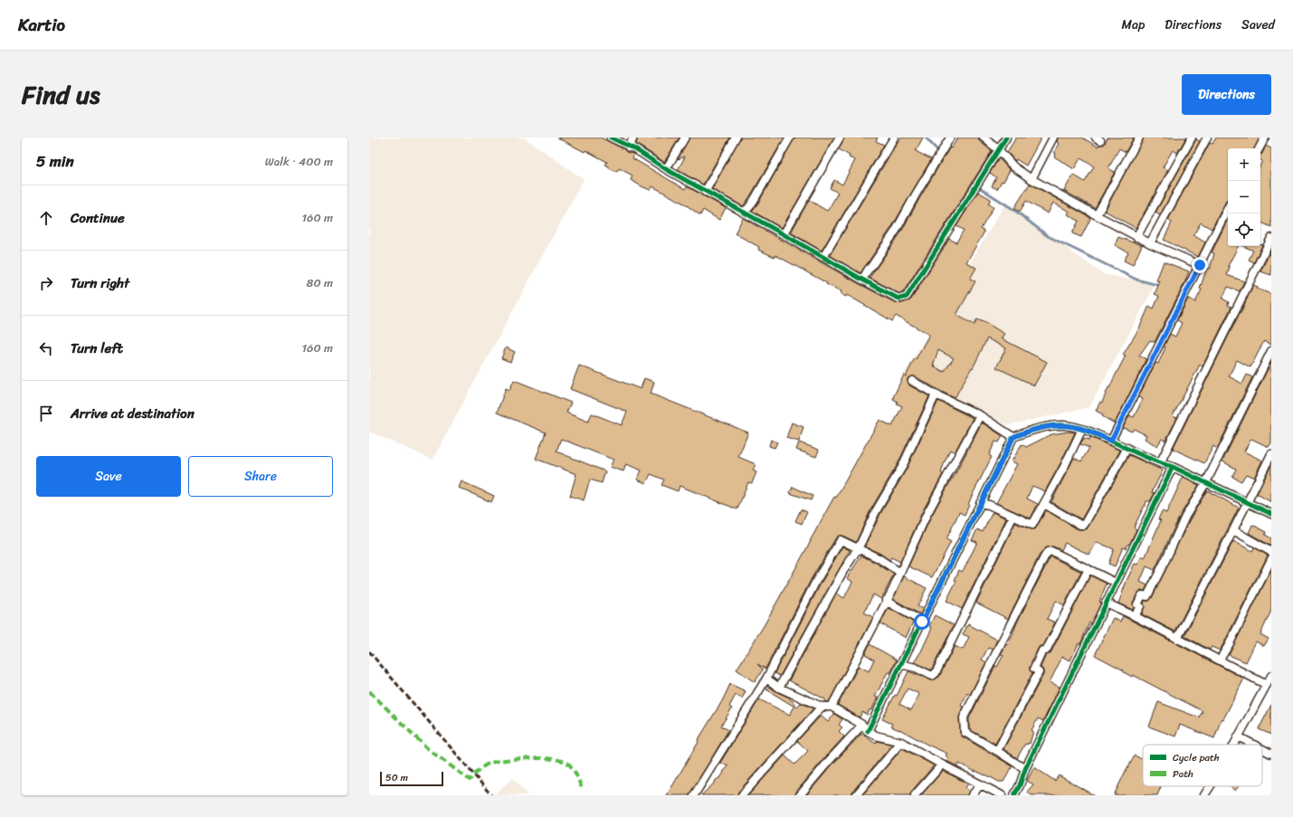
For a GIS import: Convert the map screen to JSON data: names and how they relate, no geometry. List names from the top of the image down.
{
  "legend": ["Cycle path", "Path"],
  "scale_bar": "50 m",
  "page": {
    "header": "Kartio",
    "nav": ["Map", "Directions", "Saved"],
    "title": "Find us",
    "buttons": [
      "Directions",
      ["Save", "Share"]
    ],
    "heading": ["5 min", "Walk · 400 m"],
    "map_buttons": ["+", "−"],
    "list": [
      ["Continue", "160 m"],
      ["Turn right", "80 m"],
      ["Turn left", "160 m"],
      "Arrive at destination"
    ],
    "scale": "50 m"
  }
}
